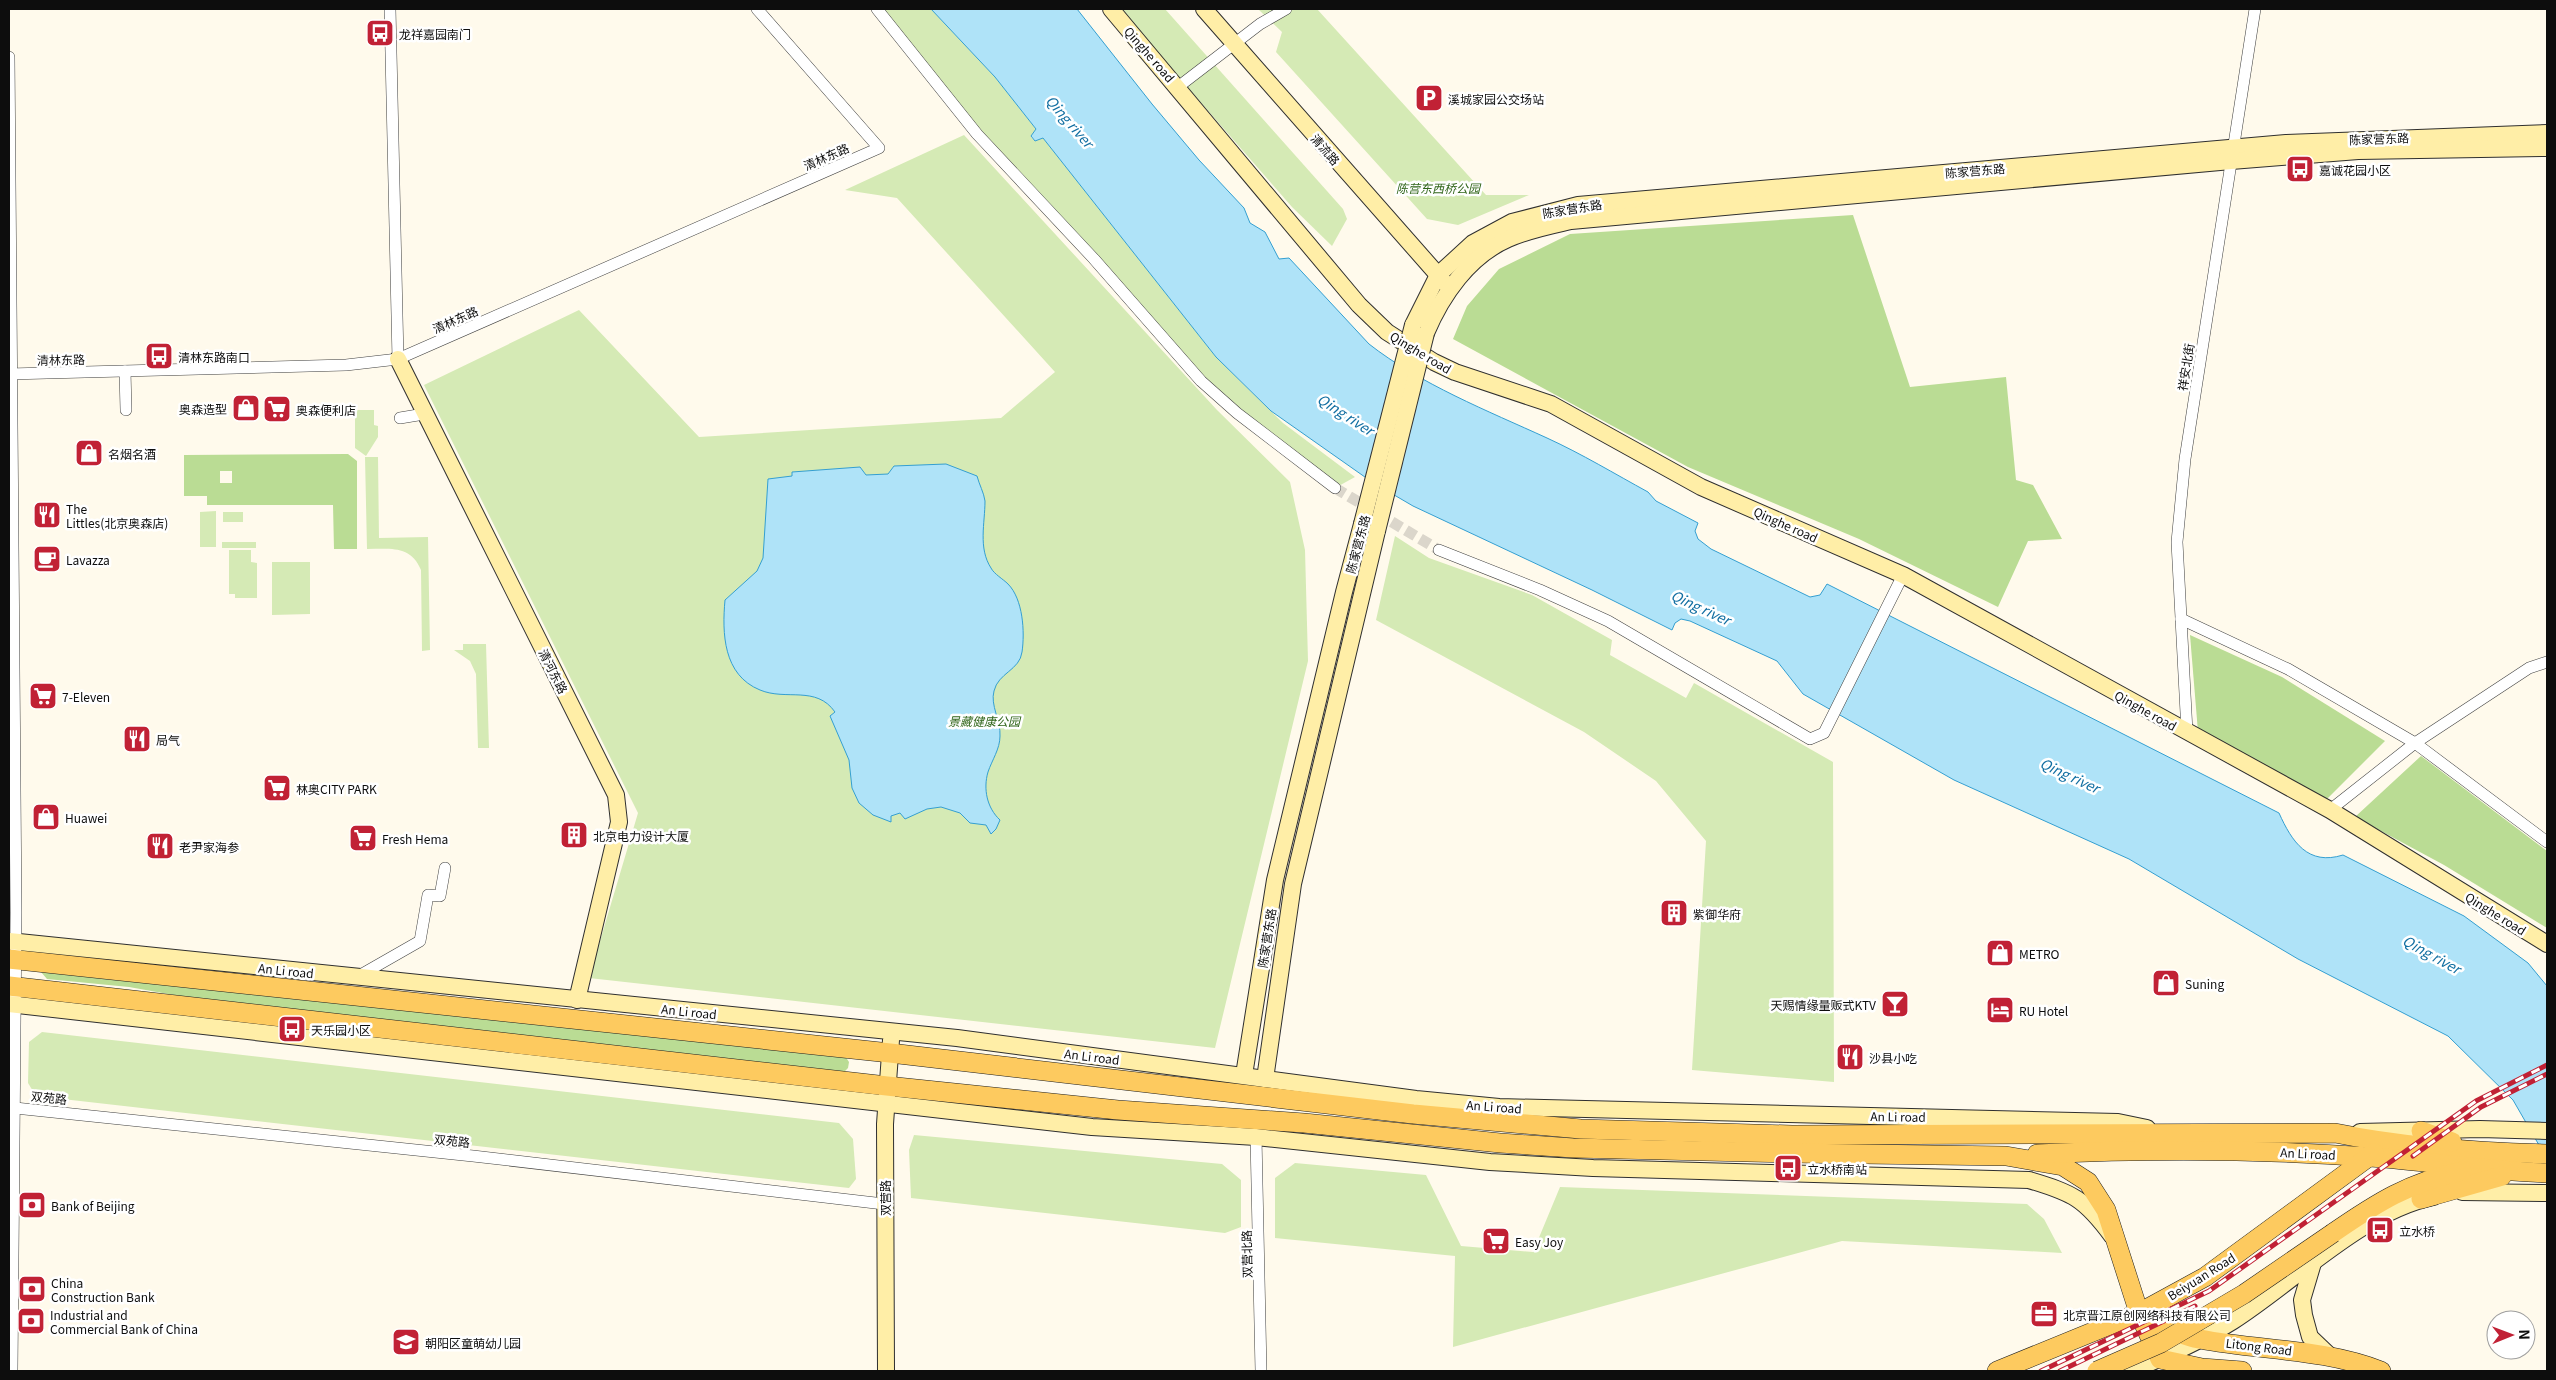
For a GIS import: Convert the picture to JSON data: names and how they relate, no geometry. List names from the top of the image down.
{
  "streets": {
    "main road": ["An Li road", "Beiyuan Road", "Litong Road"],
    "street": [
      "Qinghe road",
      "陈家营东路",
      "清流路",
      "清林东路",
      "祥安北街",
      "清河东路",
      "双苑路",
      "双营路",
      "双营北路"
    ]
  },
  "crossings": [
    ["Qinghe road", "祥安北街"],
    ["陈家营东路", "清流路"],
    ["陈家营东路", "祥安北街"],
    ["陈家营东路", "An Li road"],
    ["清林东路", "清河东路"],
    ["清河东路", "An Li road"],
    ["An Li road", "双营路"],
    ["An Li road", "双营北路"],
    ["An Li road", "Beiyuan Road"],
    ["An Li road", "Litong Road"],
    ["双苑路", "双营路"],
    ["Beiyuan Road", "Litong Road"]
  ],
  "water": ["Qing river"],
  "parks": ["陈营东西桥公园", "景藏健康公园"],
  "places": {
    "bus stop": [
      "龙祥嘉园南门",
      "嘉诚花园小区",
      "清林东路南口",
      "天乐园小区",
      "立水桥南站",
      "立水桥"
    ],
    "parking": ["溪城家园公交场站"],
    "shop": [
      "奥森造型",
      "名烟名酒",
      "Huawei",
      "METRO",
      "Suning"
    ],
    "supermarket": [
      "奥森便利店",
      "7-Eleven",
      "林奥CITY PARK",
      "Fresh Hema",
      "Easy Joy"
    ],
    "restaurant": [
      "The Littles(北京奥森店)",
      "局气",
      "老尹家海参",
      "沙县小吃"
    ],
    "cafe": ["Lavazza"],
    "building": ["北京电力设计大厦", "紫御华府"],
    "bar": ["天赐情缘量贩式KTV"],
    "hotel": ["RU Hotel"],
    "bank": ["Bank of Beijing", "China Construction Bank", "Industrial and Commercial Bank of China"],
    "office": ["北京晋江原创网络科技有限公司"],
    "school or university": ["朝阳区童萌幼儿园"]
  },
  "north": "right"
}
